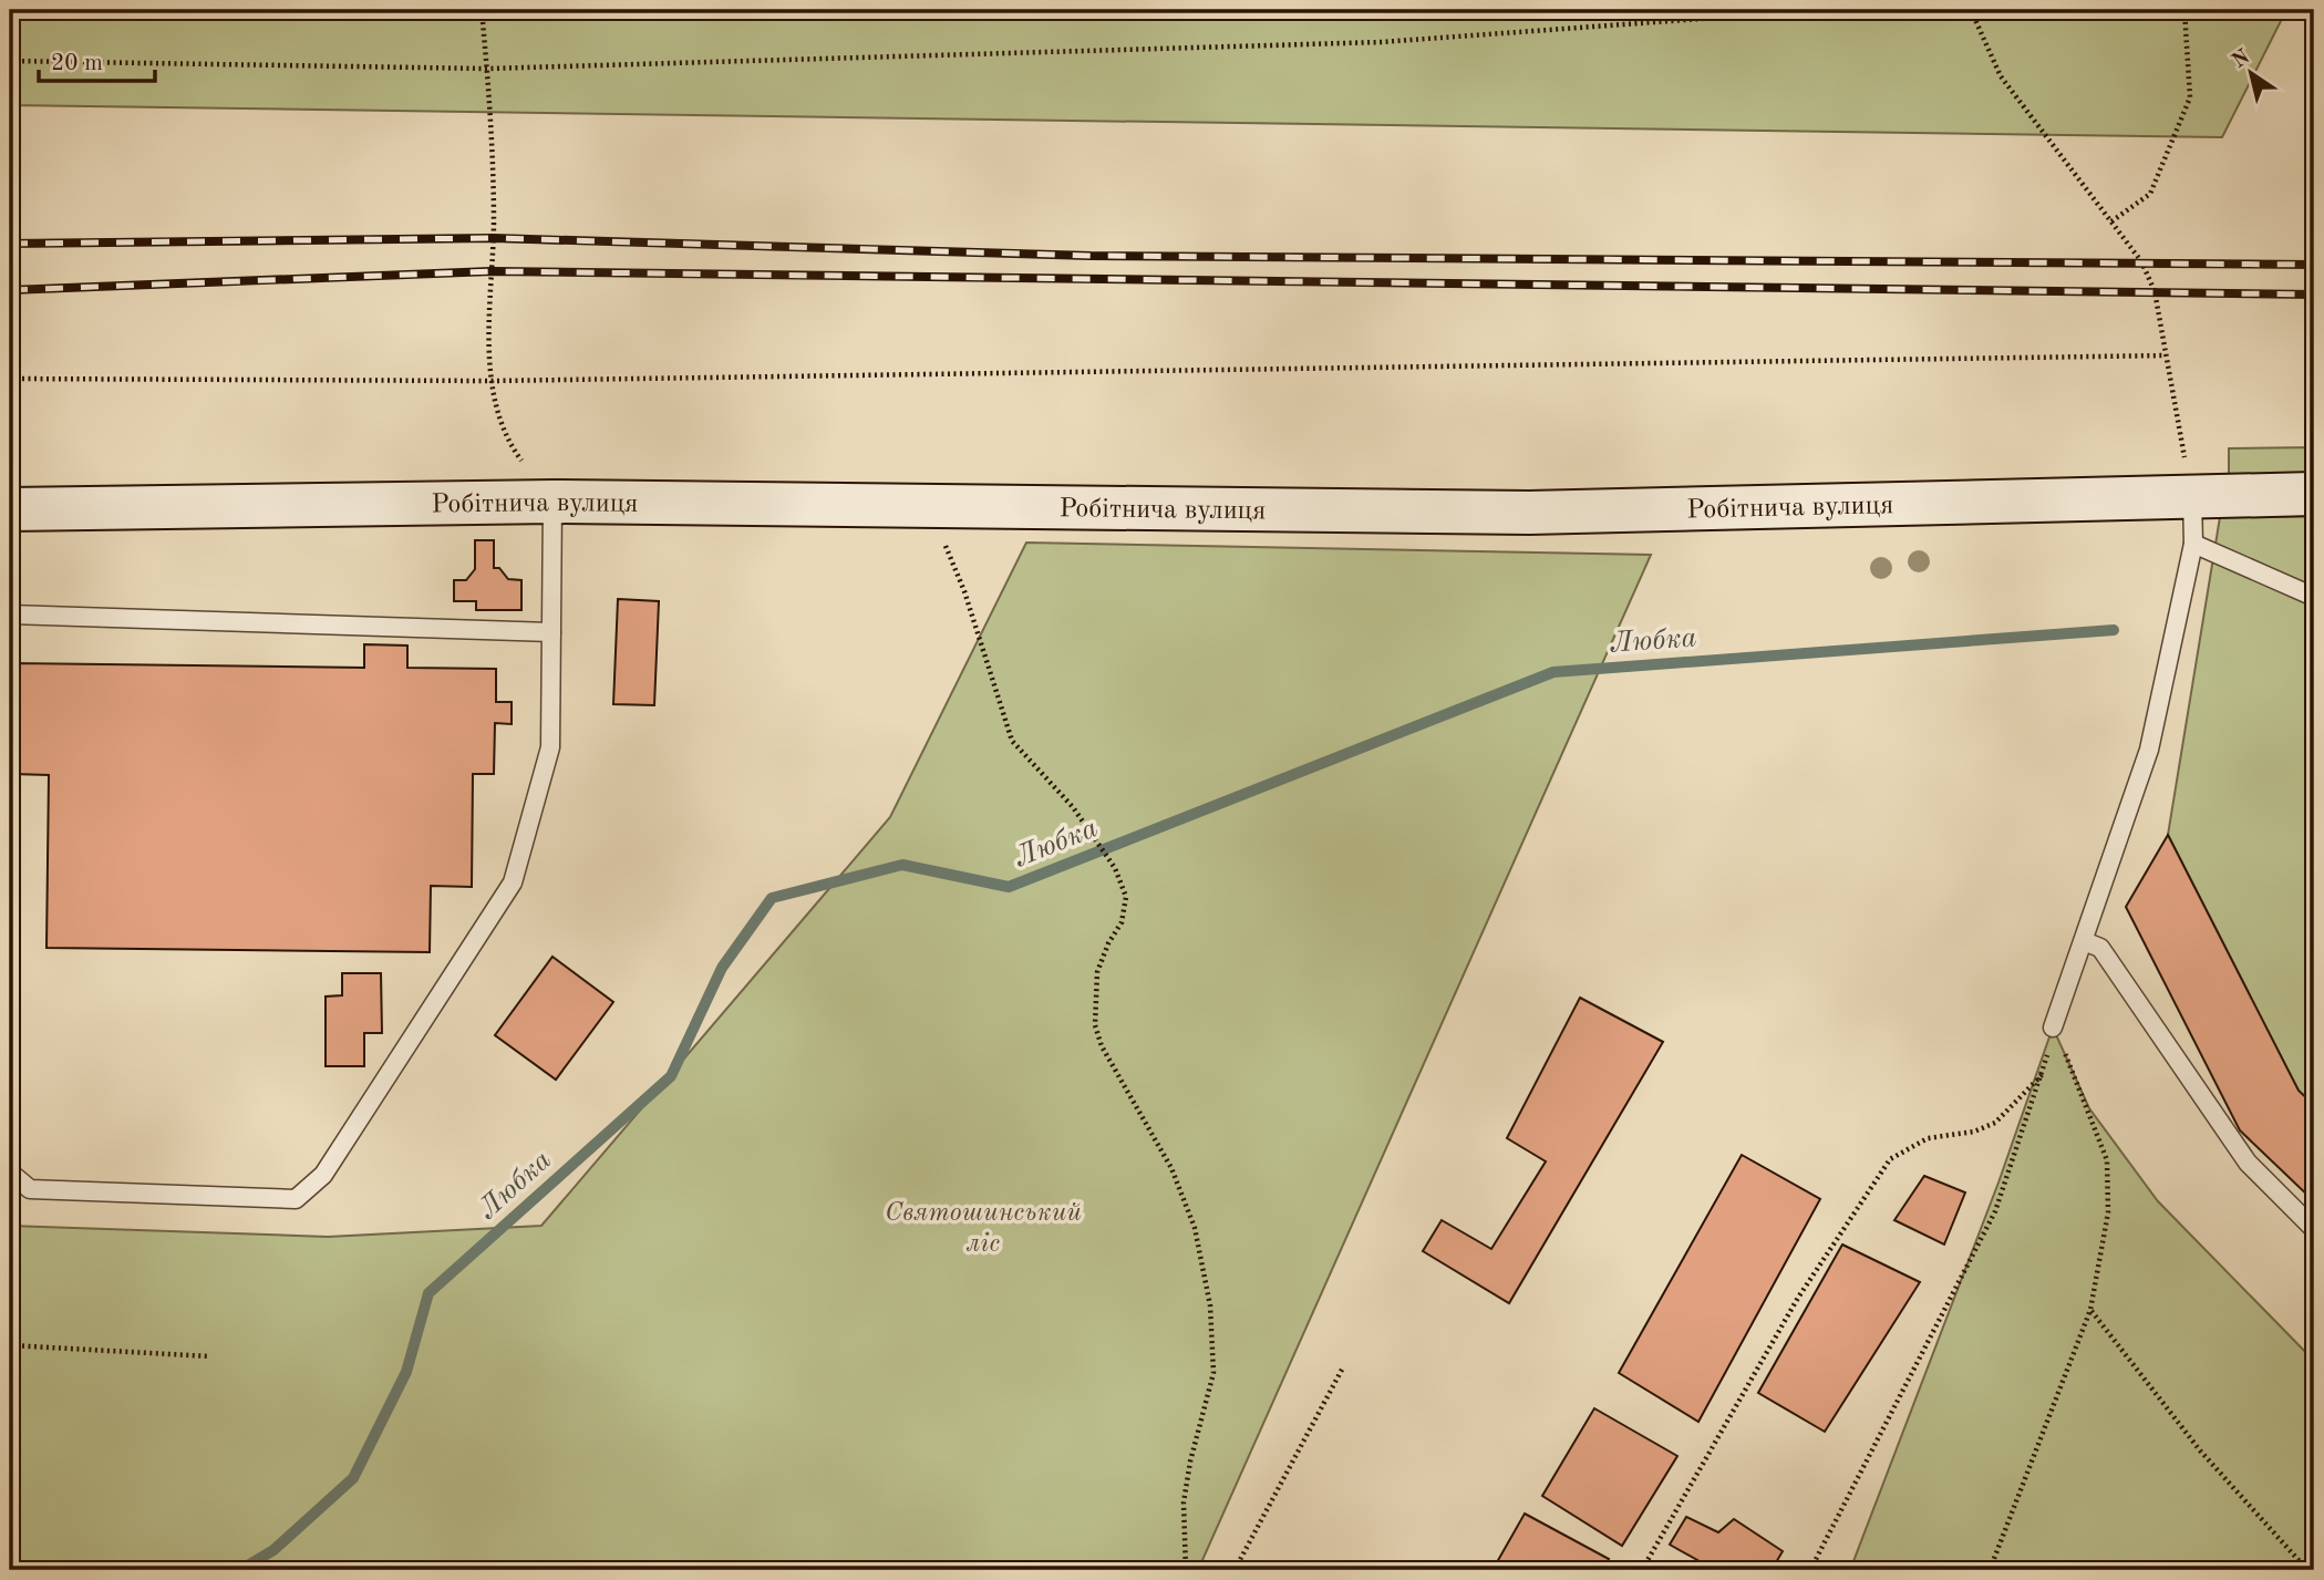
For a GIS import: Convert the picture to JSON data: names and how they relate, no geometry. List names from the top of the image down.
{
  "streets": {
    "street": ["Робітнича вулиця"]
  },
  "water": ["Любка"],
  "parks": ["Святошинський ліс"],
  "scale_bar": "20 m",
  "north": "top left"
}
